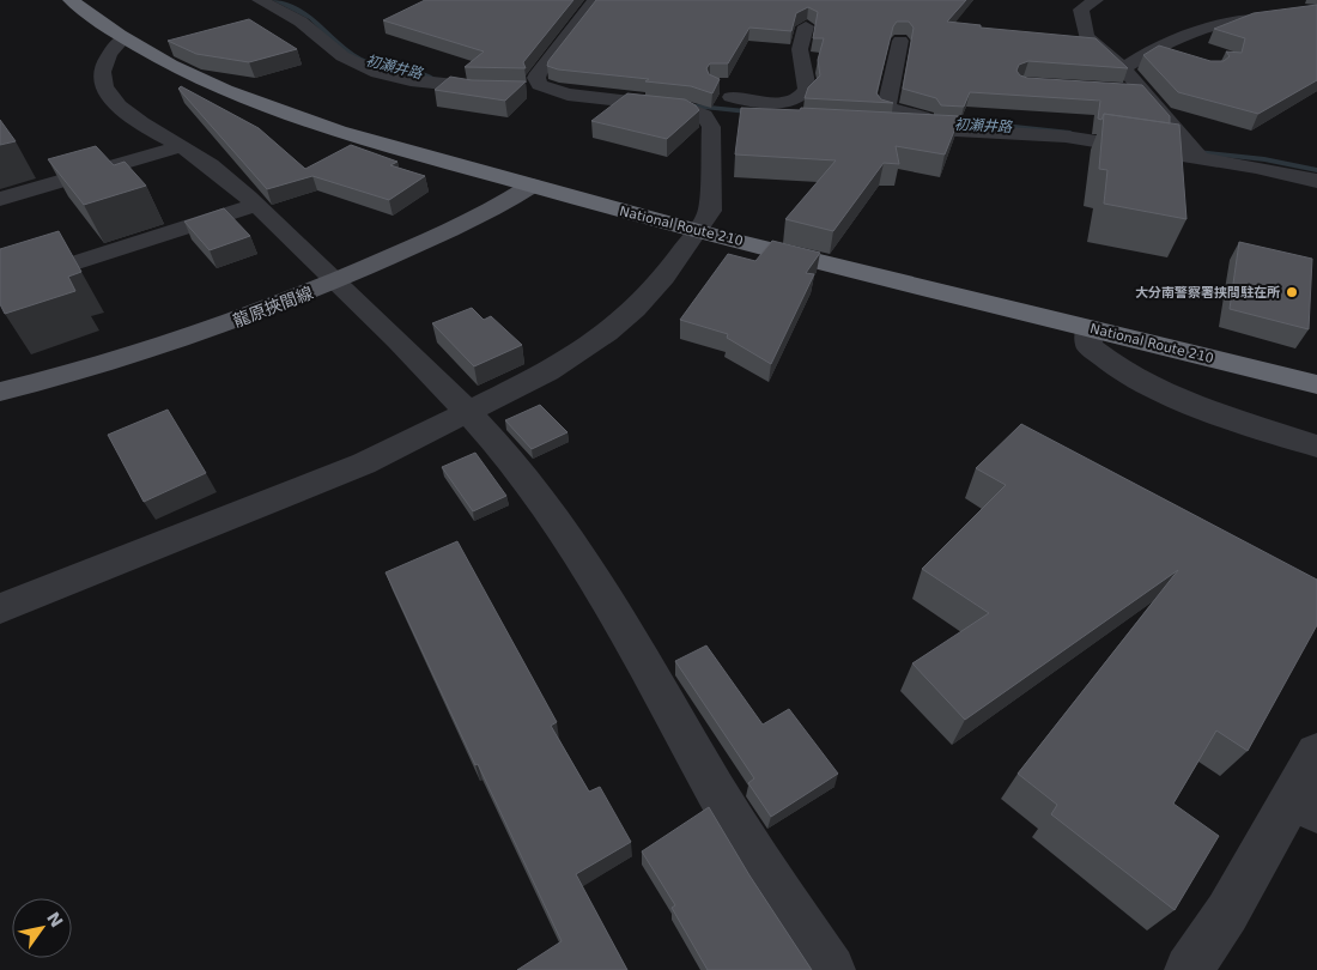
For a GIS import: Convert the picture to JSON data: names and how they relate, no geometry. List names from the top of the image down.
{
  "streets": {
    "highway": ["National Route 210"],
    "main road": ["龍原挾間線"]
  },
  "crossings": [
    ["National Route 210", "龍原挾間線"]
  ],
  "water": ["初瀬井路"],
  "places": ["大分南警察署挟間駐在所"],
  "north": "top right"
}
